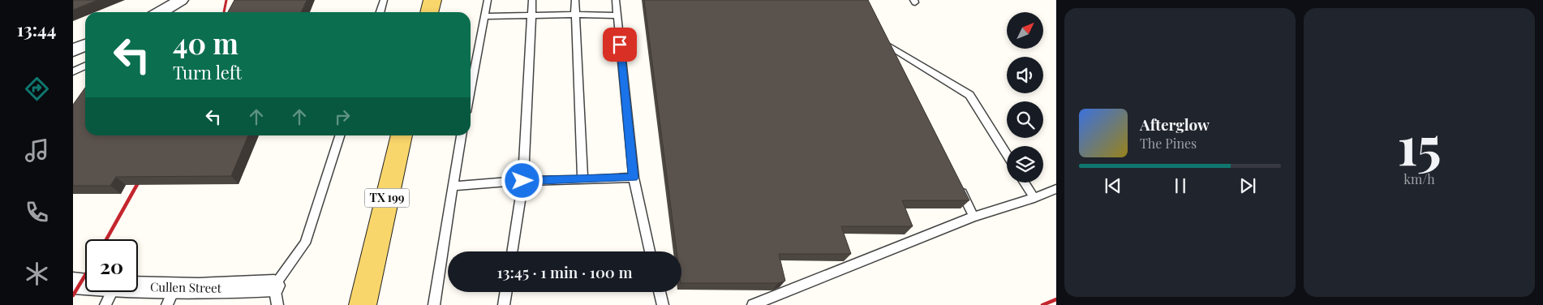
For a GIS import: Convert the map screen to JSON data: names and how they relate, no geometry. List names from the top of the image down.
{
  "streets": {
    "main road": ["TX 199"],
    "street": ["Cullen Street"]
  },
  "north": "top right",
  "page": {
    "tabs": "13:44",
    "tile": ["15", "km/h"],
    "turn": ["40 m", "Turn left"],
    "song": ["Afterglow", "The Pines"],
    "limit": "20",
    "trip": "13:45 · 1 min · 100 m"
  }
}
